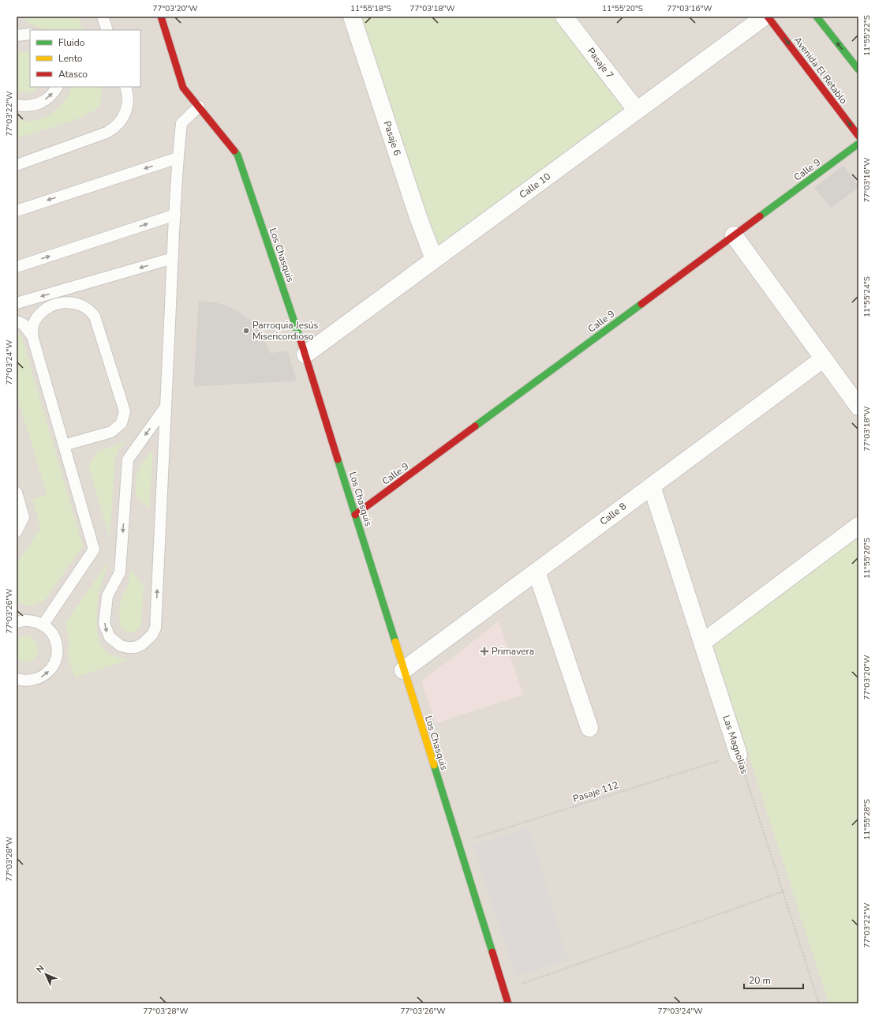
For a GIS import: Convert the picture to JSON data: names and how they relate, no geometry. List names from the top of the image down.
{
  "streets": {
    "street": [
      "Pasaje 7",
      "Avenida El Retablo",
      "Pasaje 6",
      "Calle 9",
      "Calle 10",
      "Los Chasquis",
      "Calle 8",
      "Las Magnolias"
    ],
    "path": ["Pasaje 112"]
  },
  "crossings": [
    ["Pasaje 7", "Calle 10"],
    ["Pasaje 6", "Calle 10"],
    ["Calle 9", "Los Chasquis"],
    ["Calle 10", "Los Chasquis"],
    ["Los Chasquis", "Calle 8"],
    ["Los Chasquis", "Pasaje 112"],
    ["Calle 8", "Las Magnolias"],
    ["Las Magnolias", "Pasaje 112"]
  ],
  "places": {
    "other": ["Parroquia Jesús Misericordioso"],
    "health": ["Primavera"]
  },
  "legend": ["Fluido", "Lento", "Atasco"],
  "scale_bar": "20 m",
  "north": "top left",
  "coordinates": [
    "77°03'20\"W",
    "11°55'18\"S",
    "77°03'18\"W",
    "11°55'20\"S",
    "77°03'16\"W",
    "11°55'22\"S",
    "77°03'22\"W",
    "11°55'24\"S",
    "77°03'24\"W",
    "11°55'26\"S",
    "77°03'26\"W",
    "11°55'28\"S",
    "77°03'28\"W"
  ]
}
